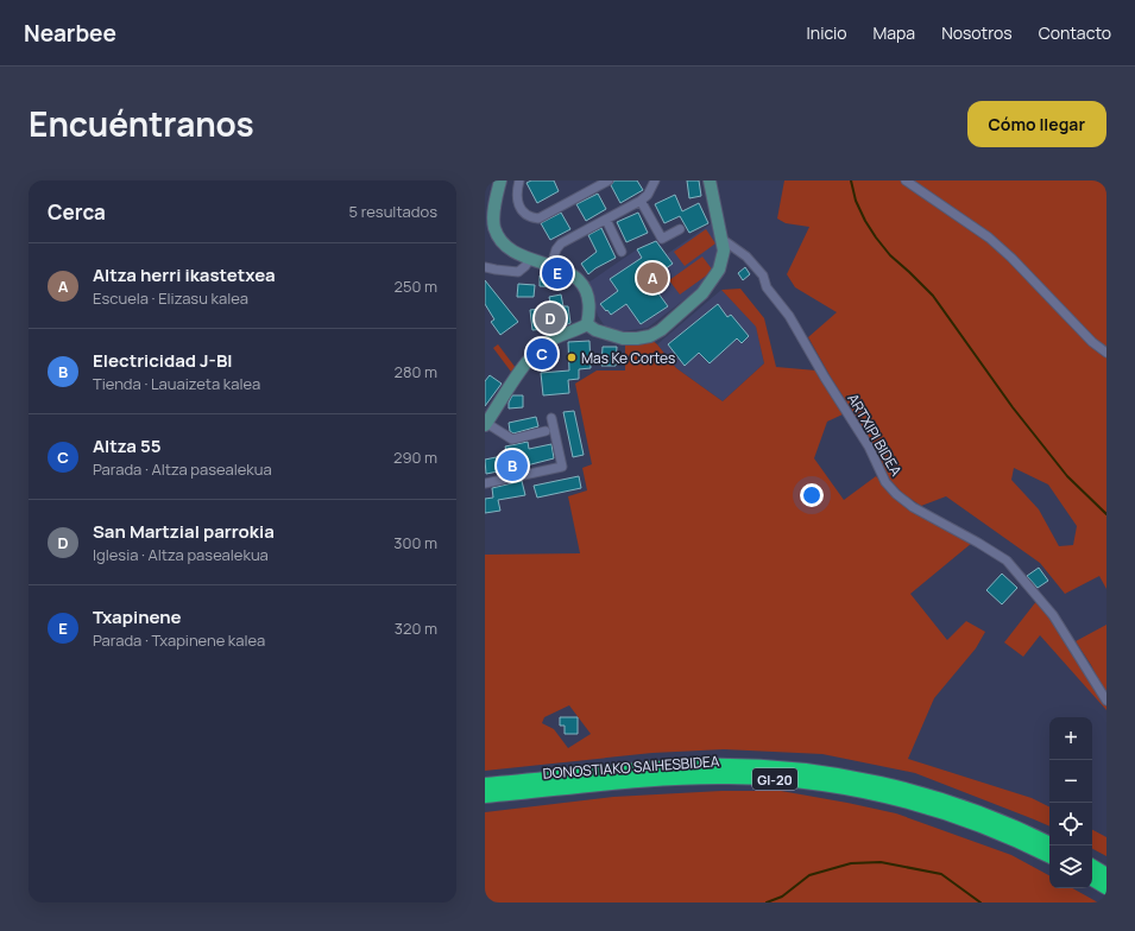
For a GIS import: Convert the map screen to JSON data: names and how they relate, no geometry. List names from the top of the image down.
{
  "streets": {
    "highway": ["DONOSTIAKO SAIHESBIDEA", "GI-20"],
    "street": ["ARTXIPI BIDEA"]
  },
  "places": ["Mas Ke Cortes"],
  "page": {
    "header": "Nearbee",
    "nav": [
      "Inicio",
      "Mapa",
      "Nosotros",
      "Contacto"
    ],
    "title": "Encuéntranos",
    "buttons": "Cómo llegar",
    "heading": ["Cerca", "5 resultados"],
    "list": [
      {
        "mark": "A",
        "name": "Altza herri ikastetxea",
        "note": "Escuela · Elizasu kalea",
        "value": "250 m"
      },
      {
        "mark": "B",
        "name": "Electricidad J-BI",
        "note": "Tienda · Lauaizeta kalea",
        "value": "280 m"
      },
      {
        "mark": "C",
        "name": "Altza 55",
        "note": "Parada · Altza pasealekua",
        "value": "290 m"
      },
      {
        "mark": "D",
        "name": "San Martzial parrokia",
        "note": "Iglesia · Altza pasealekua",
        "value": "300 m"
      },
      {
        "mark": "E",
        "name": "Txapinene",
        "note": "Parada · Txapinene kalea",
        "value": "320 m"
      }
    ],
    "pins": [
      "E",
      "A",
      "D",
      "C",
      "B"
    ],
    "map_buttons": ["+", "−"]
  }
}
